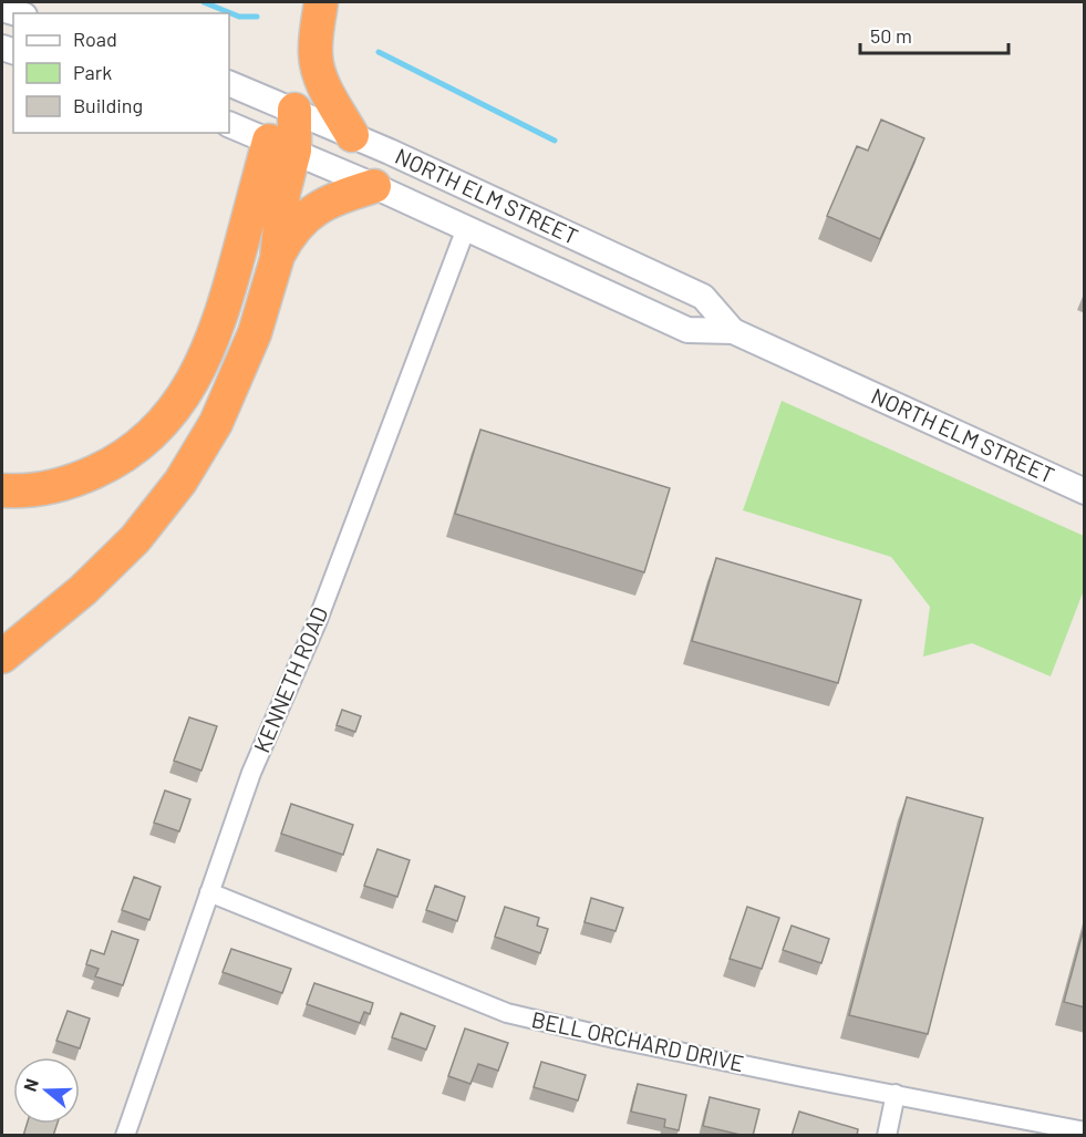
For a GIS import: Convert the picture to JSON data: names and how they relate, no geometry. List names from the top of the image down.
{
  "streets": {
    "main road": ["NORTH ELM STREET"],
    "street": ["KENNETH ROAD", "BELL ORCHARD DRIVE"]
  },
  "crossings": [
    ["NORTH ELM STREET", "KENNETH ROAD"],
    ["KENNETH ROAD", "BELL ORCHARD DRIVE"]
  ],
  "legend": ["Road", "Park", "Building"],
  "scale_bar": "50 m",
  "north": "left"
}
